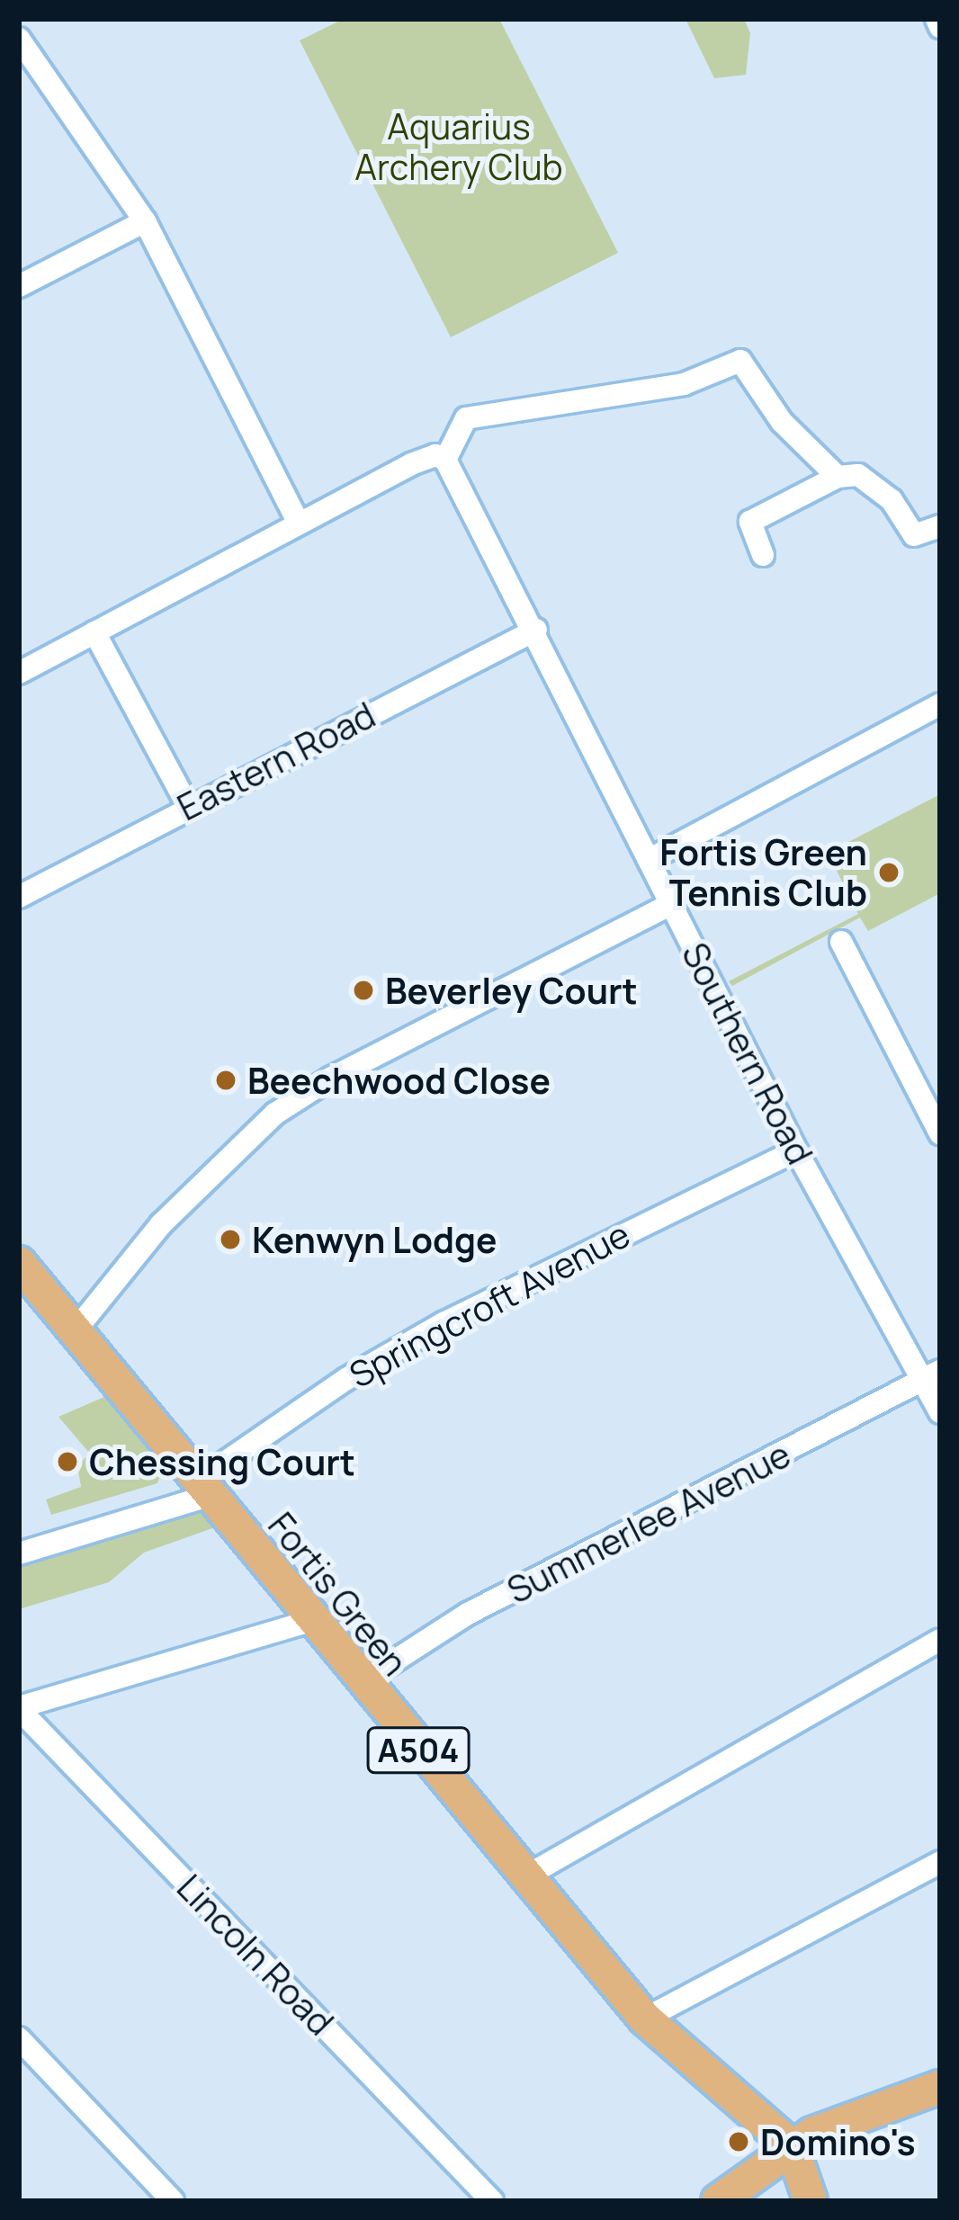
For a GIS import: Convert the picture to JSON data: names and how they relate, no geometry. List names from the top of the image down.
{
  "streets": {
    "main road": ["Fortis Green", "A504"],
    "street": [
      "Eastern Road",
      "Southern Road",
      "Springcroft Avenue",
      "Summerlee Avenue",
      "Lincoln Road"
    ]
  },
  "crossings": [
    ["Eastern Road", "Southern Road"],
    ["Southern Road", "Springcroft Avenue"],
    ["Southern Road", "Summerlee Avenue"],
    ["Springcroft Avenue", "Fortis Green"],
    ["Summerlee Avenue", "Fortis Green"],
    ["Fortis Green", "A504"]
  ],
  "parks": ["Aquarius Archery Club"],
  "places": [
    "Fortis Green Tennis Club",
    "Beverley Court",
    "Beechwood Close",
    "Kenwyn Lodge",
    "Chessing Court",
    "Domino's"
  ]
}
